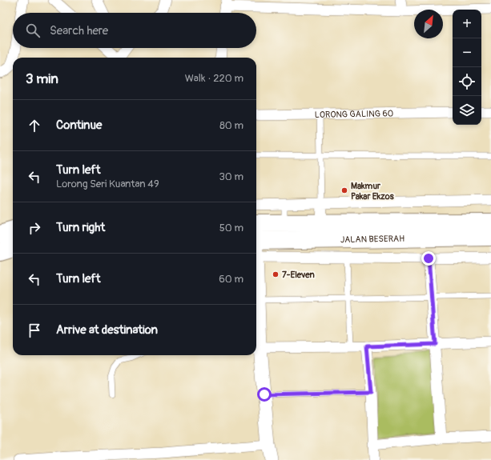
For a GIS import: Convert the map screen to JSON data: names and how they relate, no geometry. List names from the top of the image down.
{
  "streets": {
    "highway": ["JALAN BESERAH"],
    "street": ["LORONG GALING 60"]
  },
  "places": ["Makmur Pakar Ekzos", "7-Eleven"],
  "north": "top right",
  "page": {
    "map_buttons": ["+", "−"],
    "search": "Search here",
    "heading": ["3 min", "Walk · 220 m"],
    "list": [
      ["Continue", "80 m"],
      ["Turn left", "Lorong Seri Kuantan 49", "30 m"],
      ["Turn right", "50 m"],
      ["Turn left", "60 m"],
      "Arrive at destination"
    ]
  }
}
